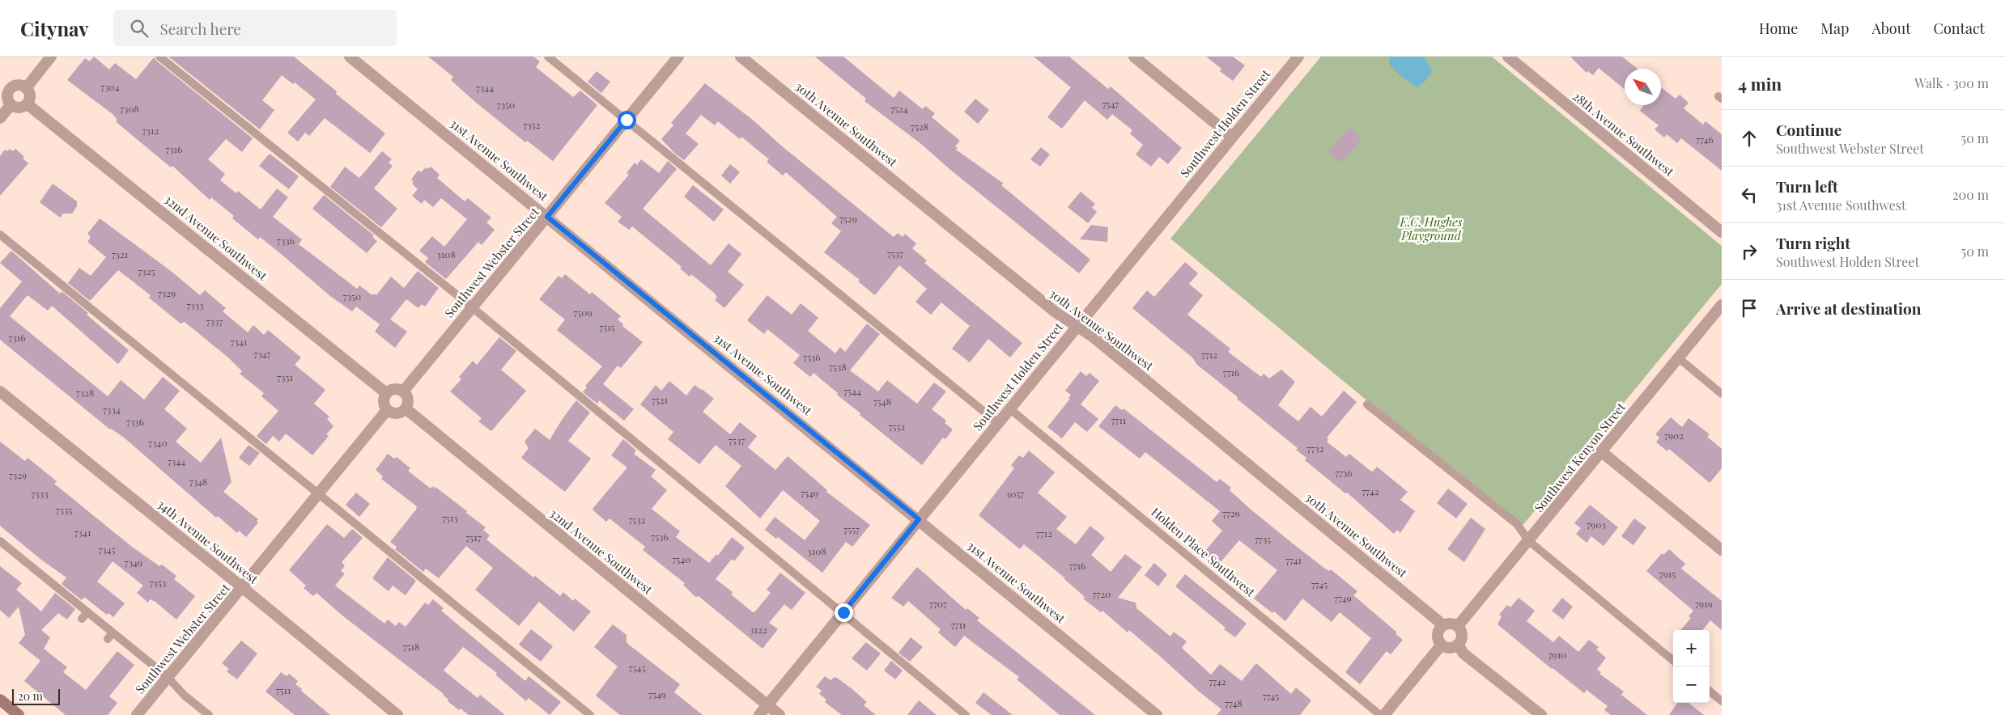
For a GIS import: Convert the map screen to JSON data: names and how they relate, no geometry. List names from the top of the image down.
{
  "streets": {
    "street": [
      "Southwest Holden Street",
      "30th Avenue Southwest",
      "28th Avenue Southwest",
      "31st Avenue Southwest",
      "32nd Avenue Southwest",
      "Southwest Webster Street",
      "Southwest Kenyon Street",
      "34th Avenue Southwest"
    ],
    "lane": ["Holden Place Southwest"]
  },
  "crossings": [
    ["Southwest Holden Street", "30th Avenue Southwest"],
    ["Southwest Holden Street", "31st Avenue Southwest"],
    ["Southwest Holden Street", "32nd Avenue Southwest"],
    ["Southwest Holden Street", "Holden Place Southwest"],
    ["30th Avenue Southwest", "Southwest Kenyon Street"],
    ["31st Avenue Southwest", "Southwest Webster Street"],
    ["32nd Avenue Southwest", "Southwest Webster Street"],
    ["Southwest Webster Street", "34th Avenue Southwest"]
  ],
  "parks": ["E.C. Hughes Playground"],
  "house_numbers": [
    "7304",
    "7344",
    "7547",
    "7350",
    "7308",
    "7524",
    "7352",
    "7528",
    "7312",
    "7746",
    "7316",
    "7529",
    "7336",
    "7537",
    "7321",
    "3108",
    "7325",
    "7329",
    "7350",
    "7333",
    "7509",
    "7337",
    "7515",
    "7316",
    "7341",
    "7347",
    "7712",
    "7536",
    "7538",
    "7716",
    "7351",
    "7544",
    "7328",
    "7521",
    "7548",
    "7334",
    "7711",
    "7336",
    "7552",
    "7902",
    "7537",
    "7340",
    "7732",
    "7344",
    "7736",
    "7329",
    "7348",
    "7742",
    "7549",
    "7333",
    "3057",
    "7335",
    "7729",
    "7513",
    "7532",
    "7903",
    "7557",
    "7341",
    "7712",
    "7536",
    "7517",
    "7735",
    "7345",
    "3108",
    "7540",
    "7741",
    "7349",
    "7716",
    "7915",
    "7353",
    "7745",
    "7720",
    "7749",
    "7707",
    "7919",
    "7711",
    "3122",
    "7518",
    "7910",
    "7545",
    "7742",
    "7511",
    "7549",
    "7745",
    "7748"
  ],
  "scale_bar": "20 m",
  "north": "top left",
  "page": {
    "header": "Citynav",
    "search": "Search here",
    "nav": [
      "Home",
      "Map",
      "About",
      "Contact"
    ],
    "heading": ["4 min", "Walk · 300 m"],
    "list": [
      ["Continue", "Southwest Webster Street", "50 m"],
      ["Turn left", "31st Avenue Southwest", "200 m"],
      ["Turn right", "Southwest Holden Street", "50 m"],
      "Arrive at destination"
    ],
    "map_buttons": ["+", "−"],
    "scale": "20 m"
  }
}
